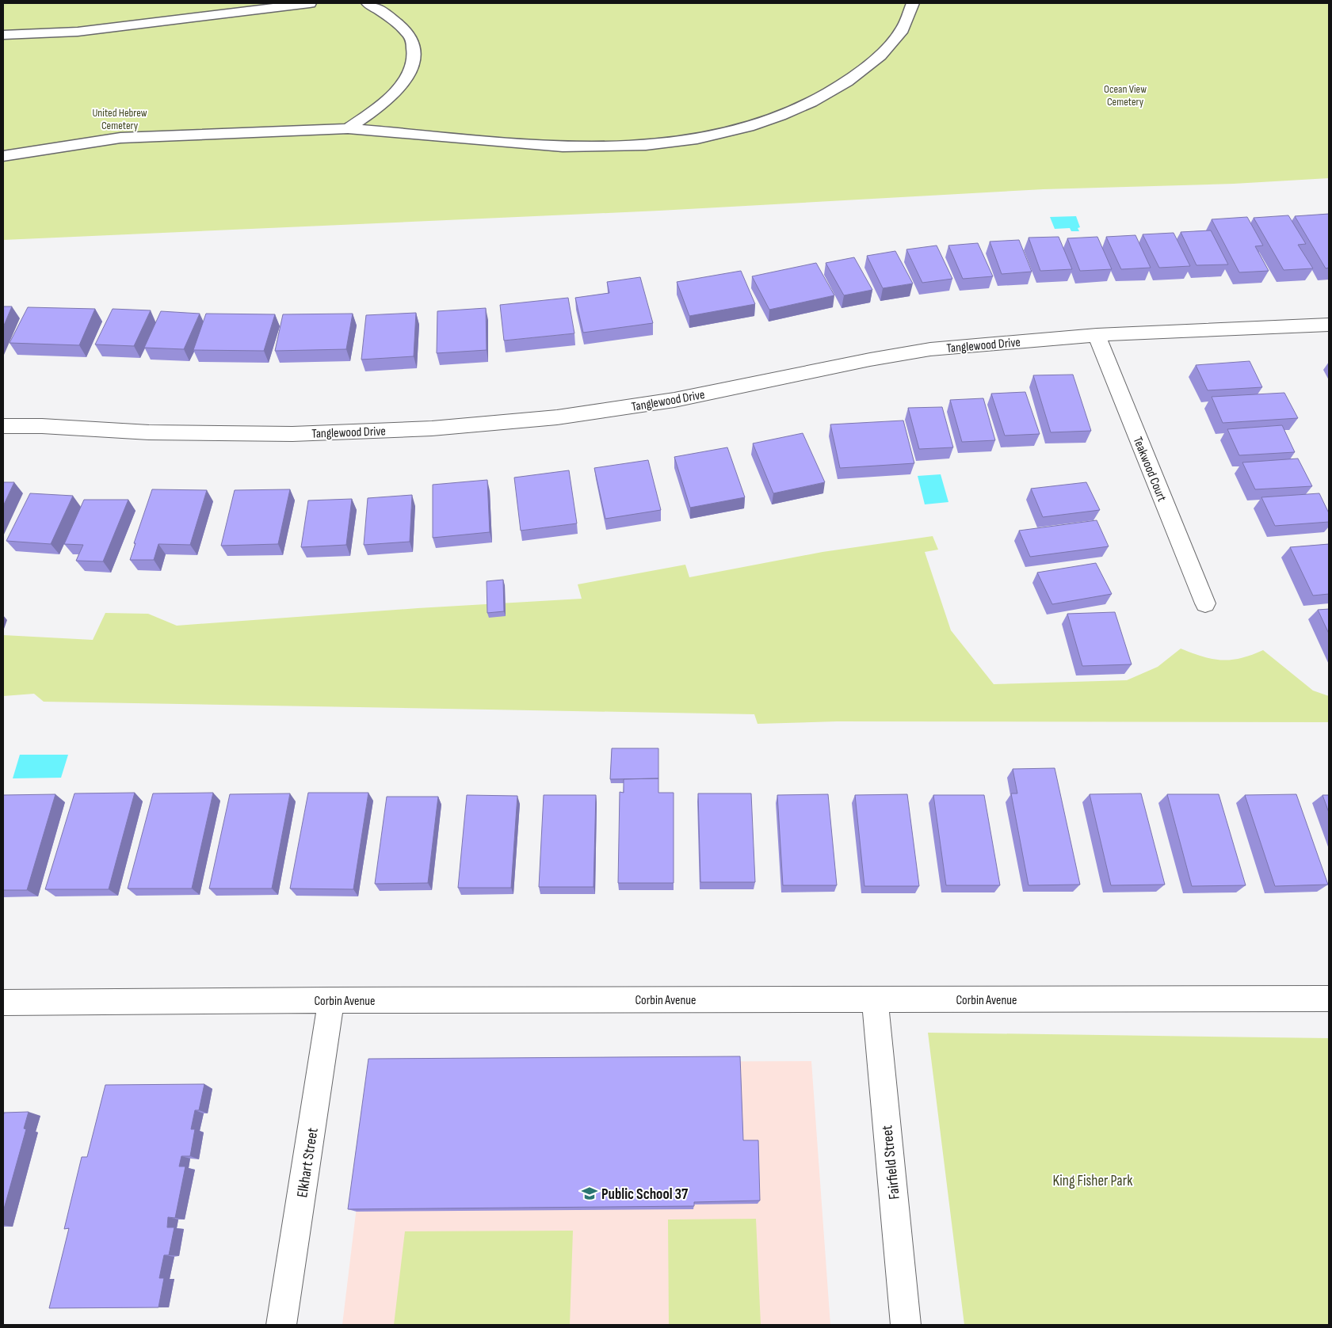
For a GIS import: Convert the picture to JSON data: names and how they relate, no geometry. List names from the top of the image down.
{
  "streets": {
    "street": [
      "Tanglewood Drive",
      "Teakwood Court",
      "Corbin Avenue",
      "Elkhart Street",
      "Fairfield Street"
    ]
  },
  "crossings": [
    ["Tanglewood Drive", "Teakwood Court"],
    ["Corbin Avenue", "Elkhart Street"],
    ["Corbin Avenue", "Fairfield Street"]
  ],
  "parks": ["Ocean View Cemetery", "United Hebrew Cemetery", "King Fisher Park"],
  "places": {
    "school or university": ["Public School 37"]
  }
}
